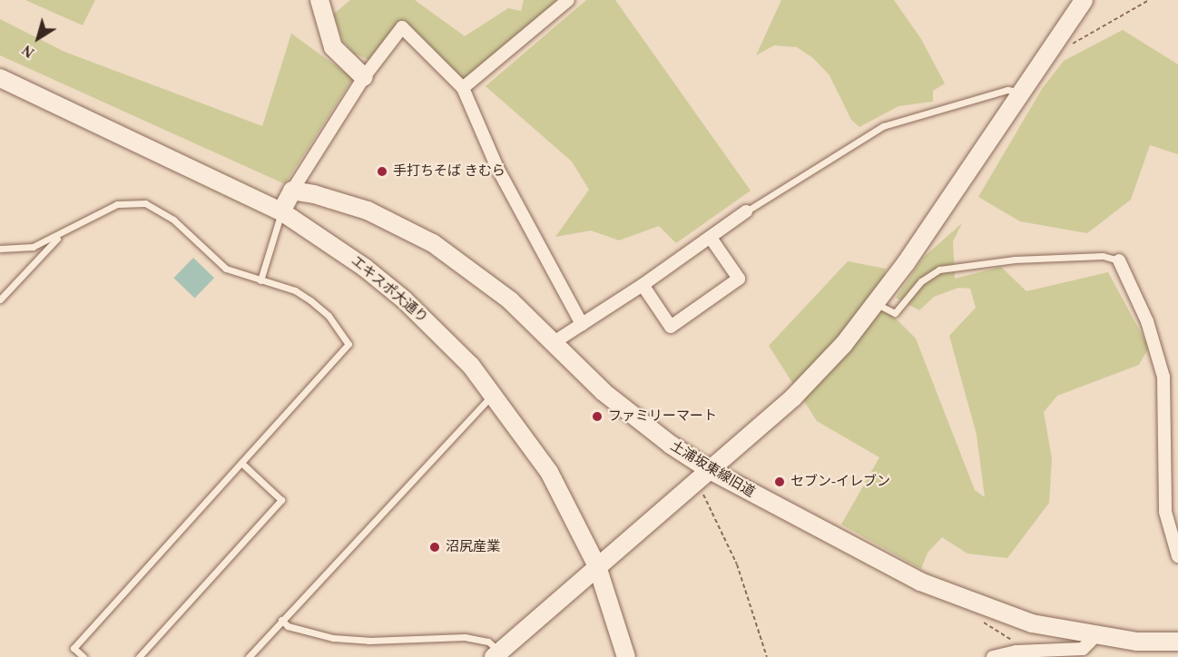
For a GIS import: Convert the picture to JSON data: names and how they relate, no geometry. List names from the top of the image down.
{
  "streets": {
    "street": ["エキスポ大通り", "土浦坂東線旧道"]
  },
  "places": [
    "手打ちそば きむら",
    "ファミリーマート",
    "セブン-イレブン",
    "沼尻産業"
  ],
  "north": "bottom left"
}
